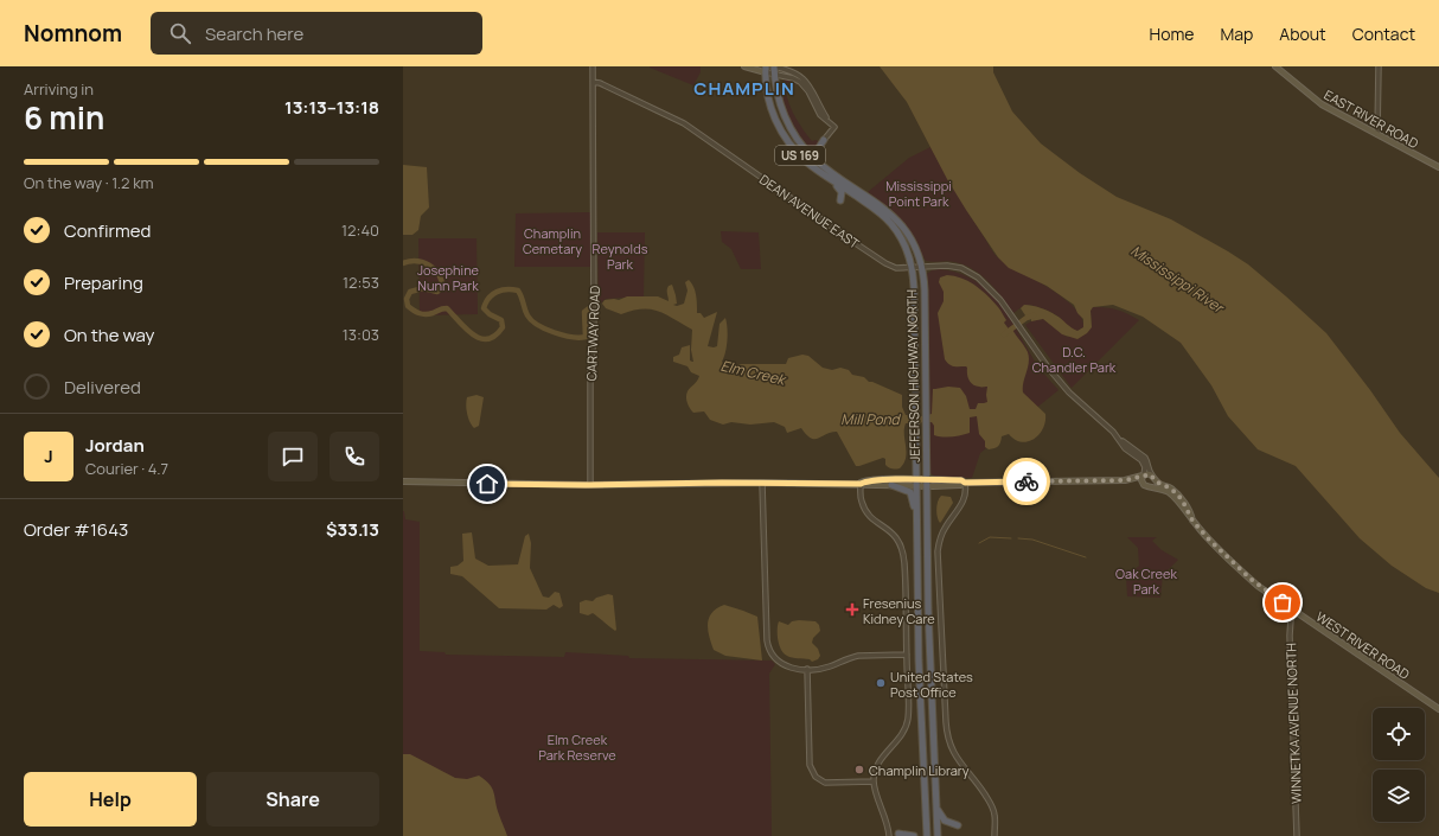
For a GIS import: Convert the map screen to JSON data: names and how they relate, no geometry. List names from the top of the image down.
{
  "streets": {
    "highway": ["US 169", "JEFFERSON HIGHWAY NORTH"],
    "main road": ["EAST RIVER ROAD", "WEST RIVER ROAD"],
    "street": ["DEAN AVENUE EAST", "CARTWAY ROAD", "WINNETKA AVENUE NORTH"]
  },
  "crossings": [
    ["US 169", "DEAN AVENUE EAST"],
    ["US 169", "JEFFERSON HIGHWAY NORTH"],
    ["DEAN AVENUE EAST", "CARTWAY ROAD"],
    ["DEAN AVENUE EAST", "JEFFERSON HIGHWAY NORTH"],
    ["DEAN AVENUE EAST", "WEST RIVER ROAD"],
    ["JEFFERSON HIGHWAY NORTH", "WEST RIVER ROAD"],
    ["WEST RIVER ROAD", "WINNETKA AVENUE NORTH"]
  ],
  "districts": ["CHAMPLIN"],
  "water": ["Mississippi River", "Elm Creek", "Mill Pond"],
  "parks": [
    "Mississippi Point Park",
    "Champlin Cemetary",
    "Reynolds Park",
    "Josephine Nunn Park",
    "D.C. Chandler Park",
    "Oak Creek Park",
    "Elm Creek Park Reserve"
  ],
  "places": {
    "health": ["Fresenius Kidney Care"],
    "other": ["United States Post Office", "Champlin Library"]
  },
  "page": {
    "header": "Nomnom",
    "search": "Search here",
    "nav": [
      "Home",
      "Map",
      "About",
      "Contact"
    ],
    "heading": ["6 min", "Arriving in", "13:13–13:18"],
    "panel": [
      "Jordan",
      "Courier · 4.7",
      "Order #1643",
      "$33.13"
    ],
    "bar": "On the way · 1.2 km",
    "list": [
      ["Confirmed", "12:40"],
      ["Preparing", "12:53"],
      ["On the way", "13:03"],
      "Delivered"
    ],
    "round": "J",
    "buttons": ["Help", "Share"]
  }
}
